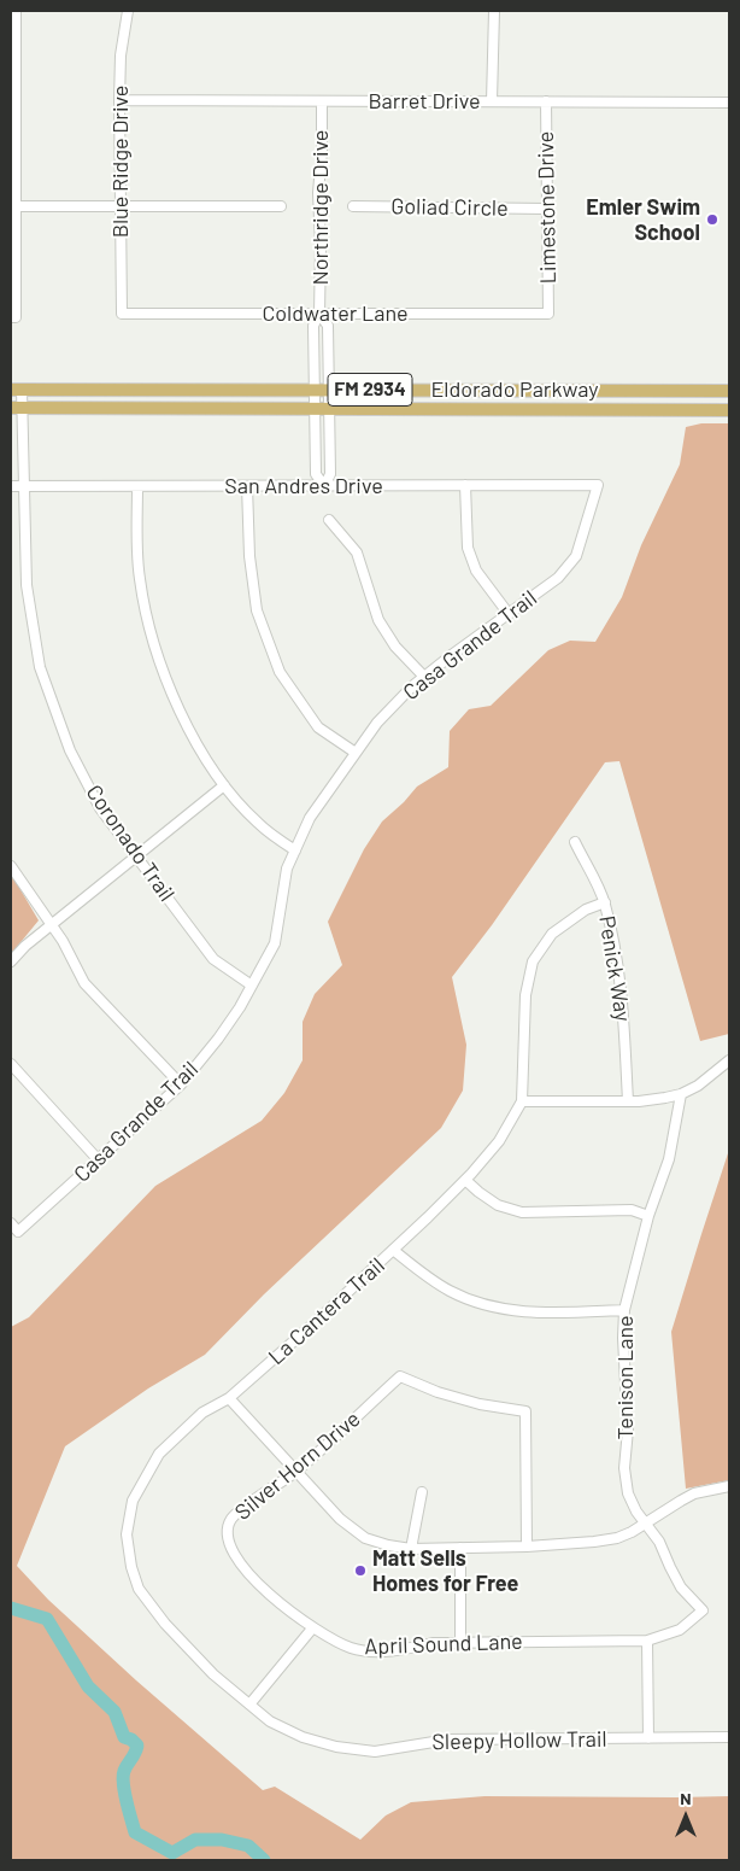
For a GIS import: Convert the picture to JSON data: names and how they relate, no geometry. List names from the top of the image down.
{
  "streets": {
    "main road": ["FM 2934", "Eldorado Parkway"],
    "street": [
      "Barret Drive",
      "Blue Ridge Drive",
      "Northridge Drive",
      "Goliad Circle",
      "Limestone Drive",
      "Coldwater Lane",
      "San Andres Drive",
      "Casa Grande Trail",
      "Coronado Trail",
      "Penick Way",
      "La Cantera Trail",
      "Tenison Lane",
      "Silver Horn Drive",
      "April Sound Lane",
      "Sleepy Hollow Trail"
    ]
  },
  "crossings": [
    ["Barret Drive", "Blue Ridge Drive"],
    ["Barret Drive", "Northridge Drive"],
    ["Barret Drive", "Limestone Drive"],
    ["Blue Ridge Drive", "Coldwater Lane"],
    ["Northridge Drive", "Coldwater Lane"],
    ["Northridge Drive", "Eldorado Parkway"],
    ["Northridge Drive", "San Andres Drive"],
    ["Goliad Circle", "Limestone Drive"],
    ["Limestone Drive", "Coldwater Lane"],
    ["Eldorado Parkway", "Coronado Trail"],
    ["San Andres Drive", "Casa Grande Trail"],
    ["San Andres Drive", "Coronado Trail"],
    ["Casa Grande Trail", "Coronado Trail"],
    ["Penick Way", "La Cantera Trail"],
    ["La Cantera Trail", "Sleepy Hollow Trail"],
    ["Tenison Lane", "April Sound Lane"],
    ["Silver Horn Drive", "April Sound Lane"]
  ],
  "places": ["Emler Swim School", "Matt Sells Homes for Free"],
  "north": "top"
}
